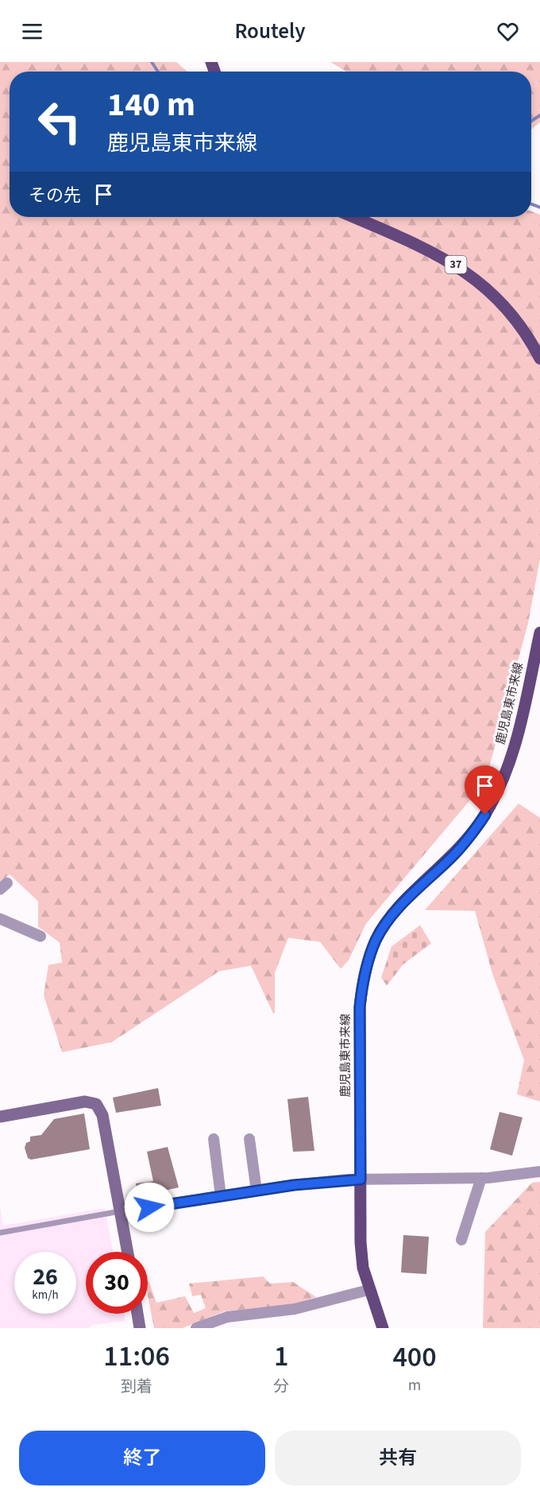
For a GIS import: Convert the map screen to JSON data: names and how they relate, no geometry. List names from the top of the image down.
{
  "streets": {
    "main road": ["37", "鹿児島東市来線"]
  },
  "page": {
    "header": "Routely",
    "turn": ["140 m", "鹿児島東市来線"],
    "then": "その先",
    "speed": "26 km/h",
    "limit": "30",
    "eta": [
      "11:06",
      "到着",
      "1",
      "分",
      "400",
      "m"
    ],
    "buttons": ["終了", "共有"]
  }
}
